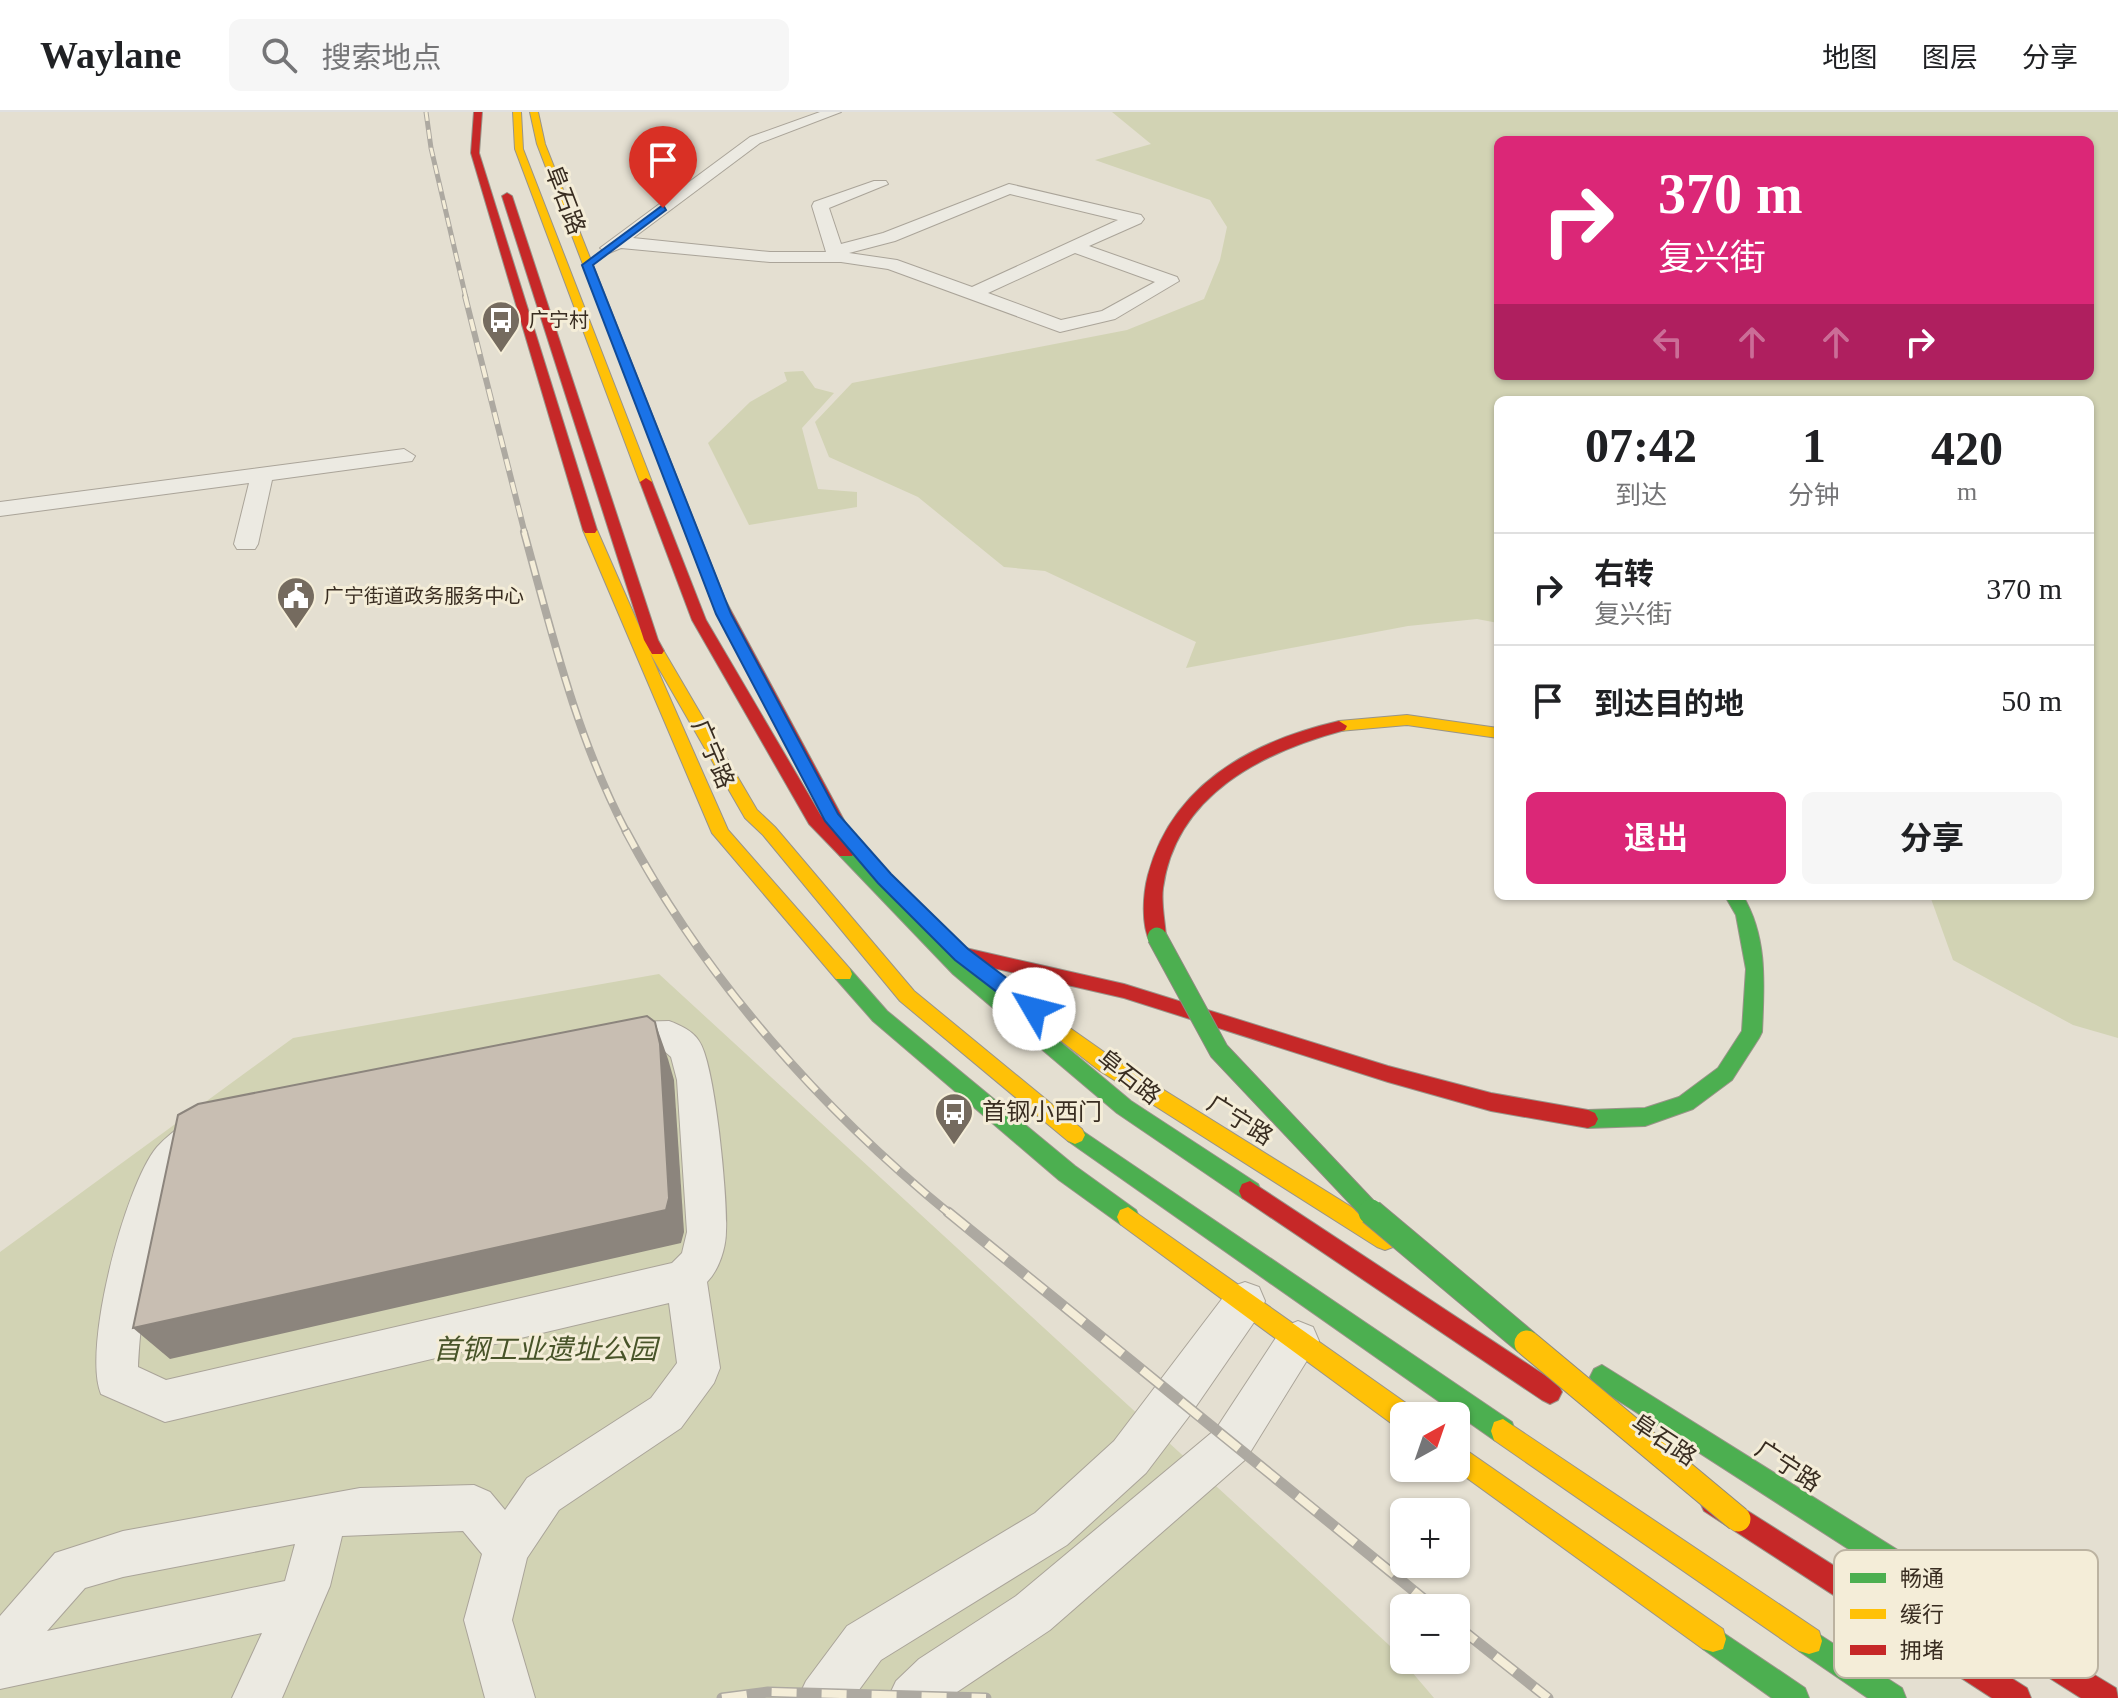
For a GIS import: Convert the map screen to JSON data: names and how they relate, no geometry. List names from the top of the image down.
{
  "streets": {
    "main road": ["阜石路", "广宁路"]
  },
  "parks": ["首钢工业遗址公园"],
  "places": {
    "bus stop": ["广宁村", "首钢小西门"],
    "public building": ["广宁街道政务服务中心"]
  },
  "legend": ["畅通", "缓行", "拥堵"],
  "north": "top right",
  "page": {
    "header": "Waylane",
    "search": "搜索地点",
    "nav": ["地图", "图层", "分享"],
    "turn": ["370 m", "复兴街"],
    "eta": [
      "07:42",
      "到达",
      "1",
      "分钟",
      "420",
      "m"
    ],
    "list": [
      {
        "name": "右转",
        "note": "复兴街",
        "value": "370 m"
      },
      {
        "name": "到达目的地",
        "value": "50 m"
      }
    ],
    "buttons": ["退出", "分享"],
    "map_buttons": ["+", "−"]
  }
}
